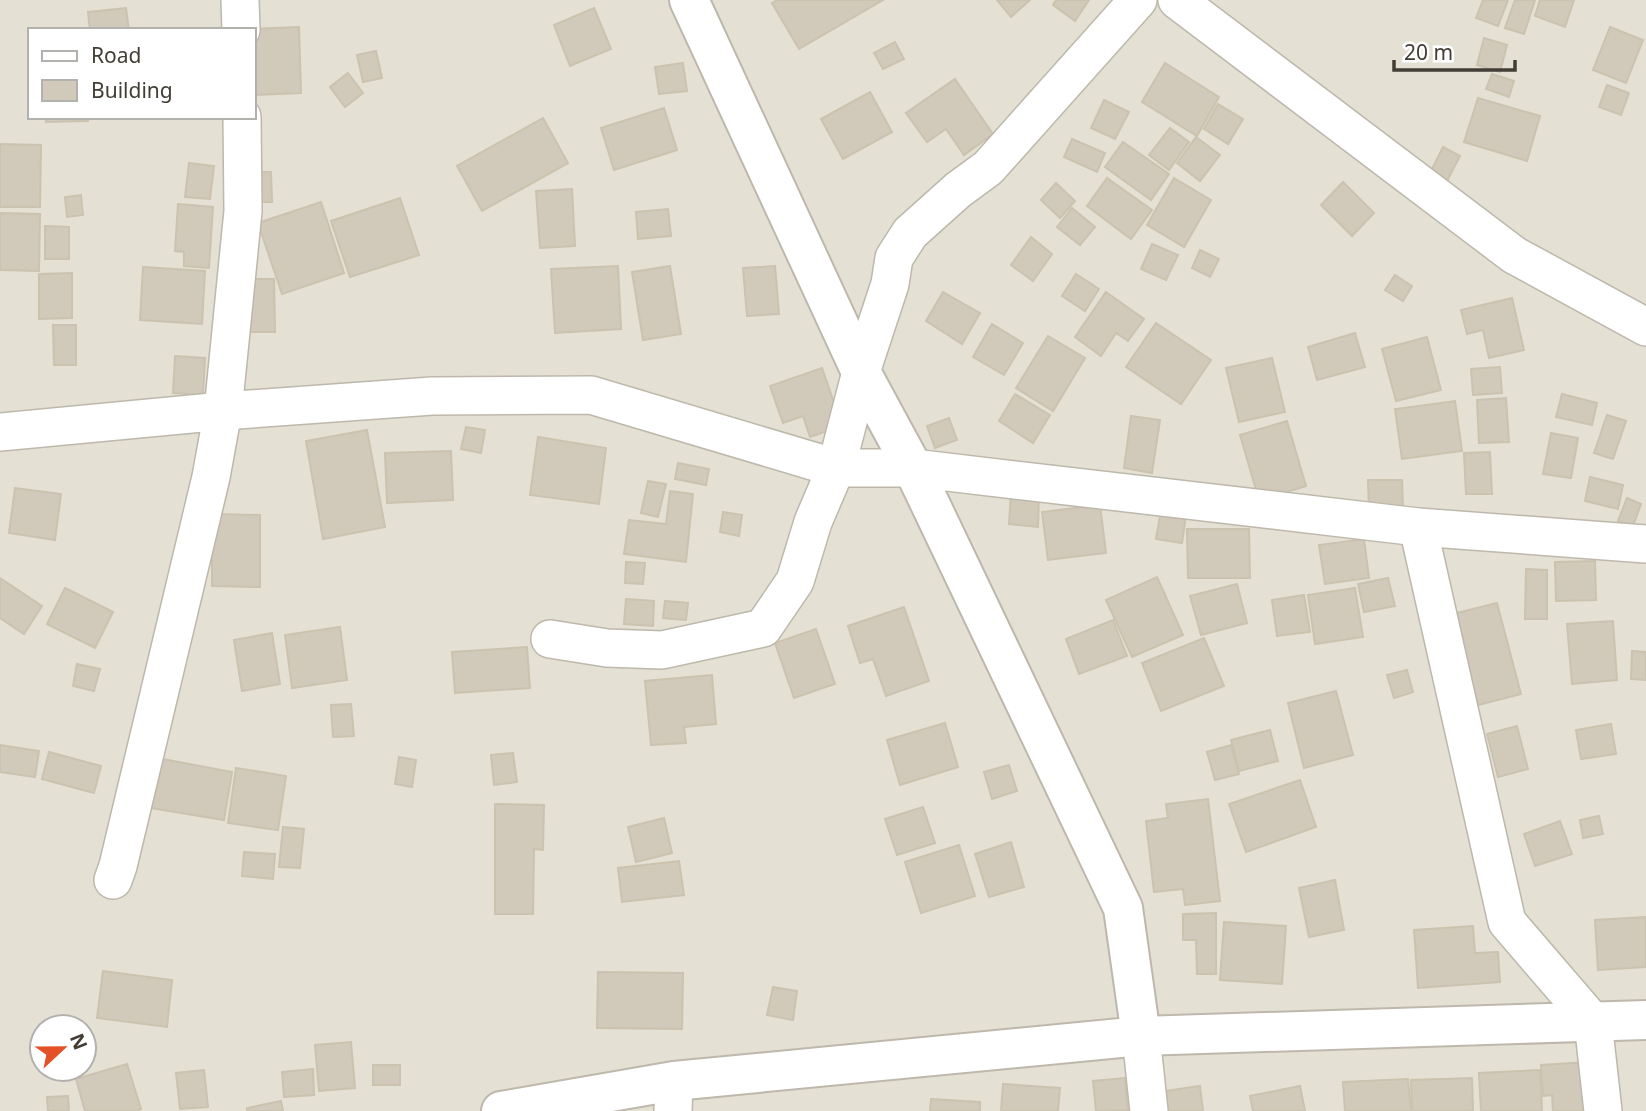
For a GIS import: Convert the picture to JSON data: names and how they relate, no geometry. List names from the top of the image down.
{
  "legend": ["Road", "Building"],
  "scale_bar": "20 m",
  "north": "right"
}
